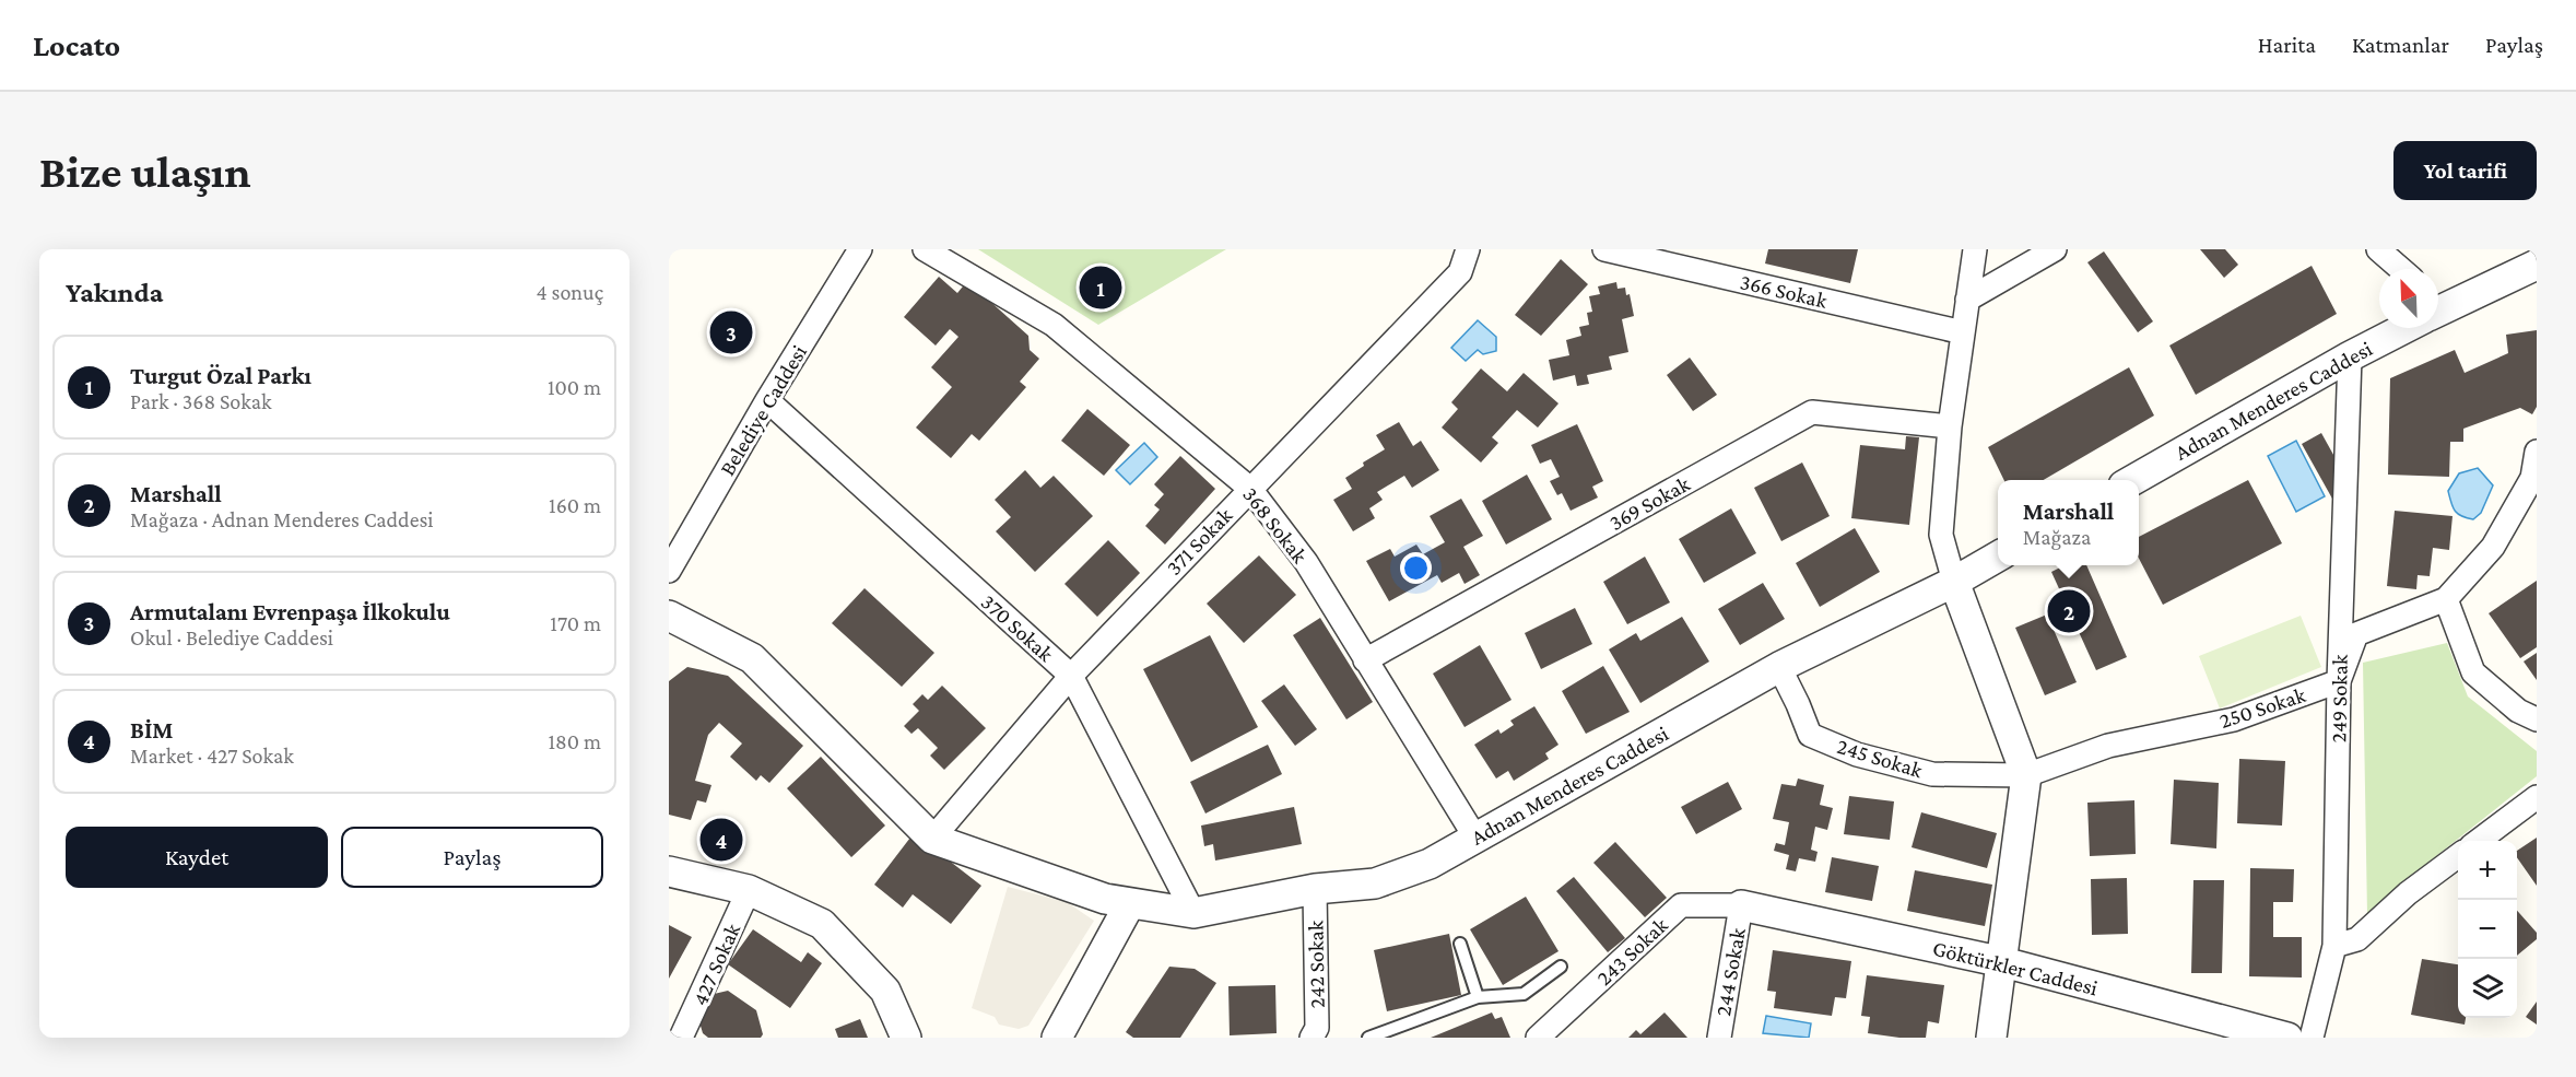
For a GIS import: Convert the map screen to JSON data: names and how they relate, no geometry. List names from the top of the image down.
{
  "streets": {
    "street": [
      "366 Sokak",
      "Adnan Menderes Caddesi",
      "Belediye Caddesi",
      "369 Sokak",
      "368 Sokak",
      "371 Sokak",
      "370 Sokak",
      "249 Sokak",
      "250 Sokak",
      "245 Sokak",
      "243 Sokak",
      "427 Sokak",
      "242 Sokak",
      "Göktürkler Caddesi",
      "244 Sokak"
    ]
  },
  "crossings": [
    ["Adnan Menderes Caddesi", "368 Sokak"],
    ["Adnan Menderes Caddesi", "371 Sokak"],
    ["Adnan Menderes Caddesi", "370 Sokak"],
    ["Adnan Menderes Caddesi", "249 Sokak"],
    ["Adnan Menderes Caddesi", "245 Sokak"],
    ["Adnan Menderes Caddesi", "242 Sokak"],
    ["Belediye Caddesi", "370 Sokak"],
    ["369 Sokak", "368 Sokak"],
    ["368 Sokak", "371 Sokak"],
    ["371 Sokak", "370 Sokak"],
    ["249 Sokak", "250 Sokak"],
    ["250 Sokak", "245 Sokak"],
    ["243 Sokak", "Göktürkler Caddesi"],
    ["243 Sokak", "244 Sokak"],
    ["Göktürkler Caddesi", "244 Sokak"]
  ],
  "north": "top left",
  "page": {
    "header": "Locato",
    "nav": ["Harita", "Katmanlar", "Paylaş"],
    "buttons": [
      "Yol tarifi",
      ["Kaydet", "Paylaş"]
    ],
    "title": "Bize ulaşın",
    "heading": ["Yakında", "4 sonuç"],
    "pins": [
      "1",
      "3",
      "2",
      "4"
    ],
    "list": [
      {
        "mark": "1",
        "name": "Turgut Özal Parkı",
        "note": "Park · 368 Sokak",
        "value": "100 m"
      },
      {
        "mark": "2",
        "name": "Marshall",
        "note": "Mağaza · Adnan Menderes Caddesi",
        "value": "160 m"
      },
      {
        "mark": "3",
        "name": "Armutalanı Evrenpaşa İlkokulu",
        "note": "Okul · Belediye Caddesi",
        "value": "170 m"
      },
      {
        "mark": "4",
        "name": "BİM",
        "note": "Market · 427 Sokak",
        "value": "180 m"
      }
    ],
    "popup": ["Marshall", "Mağaza"],
    "map_buttons": ["+", "−"]
  }
}
